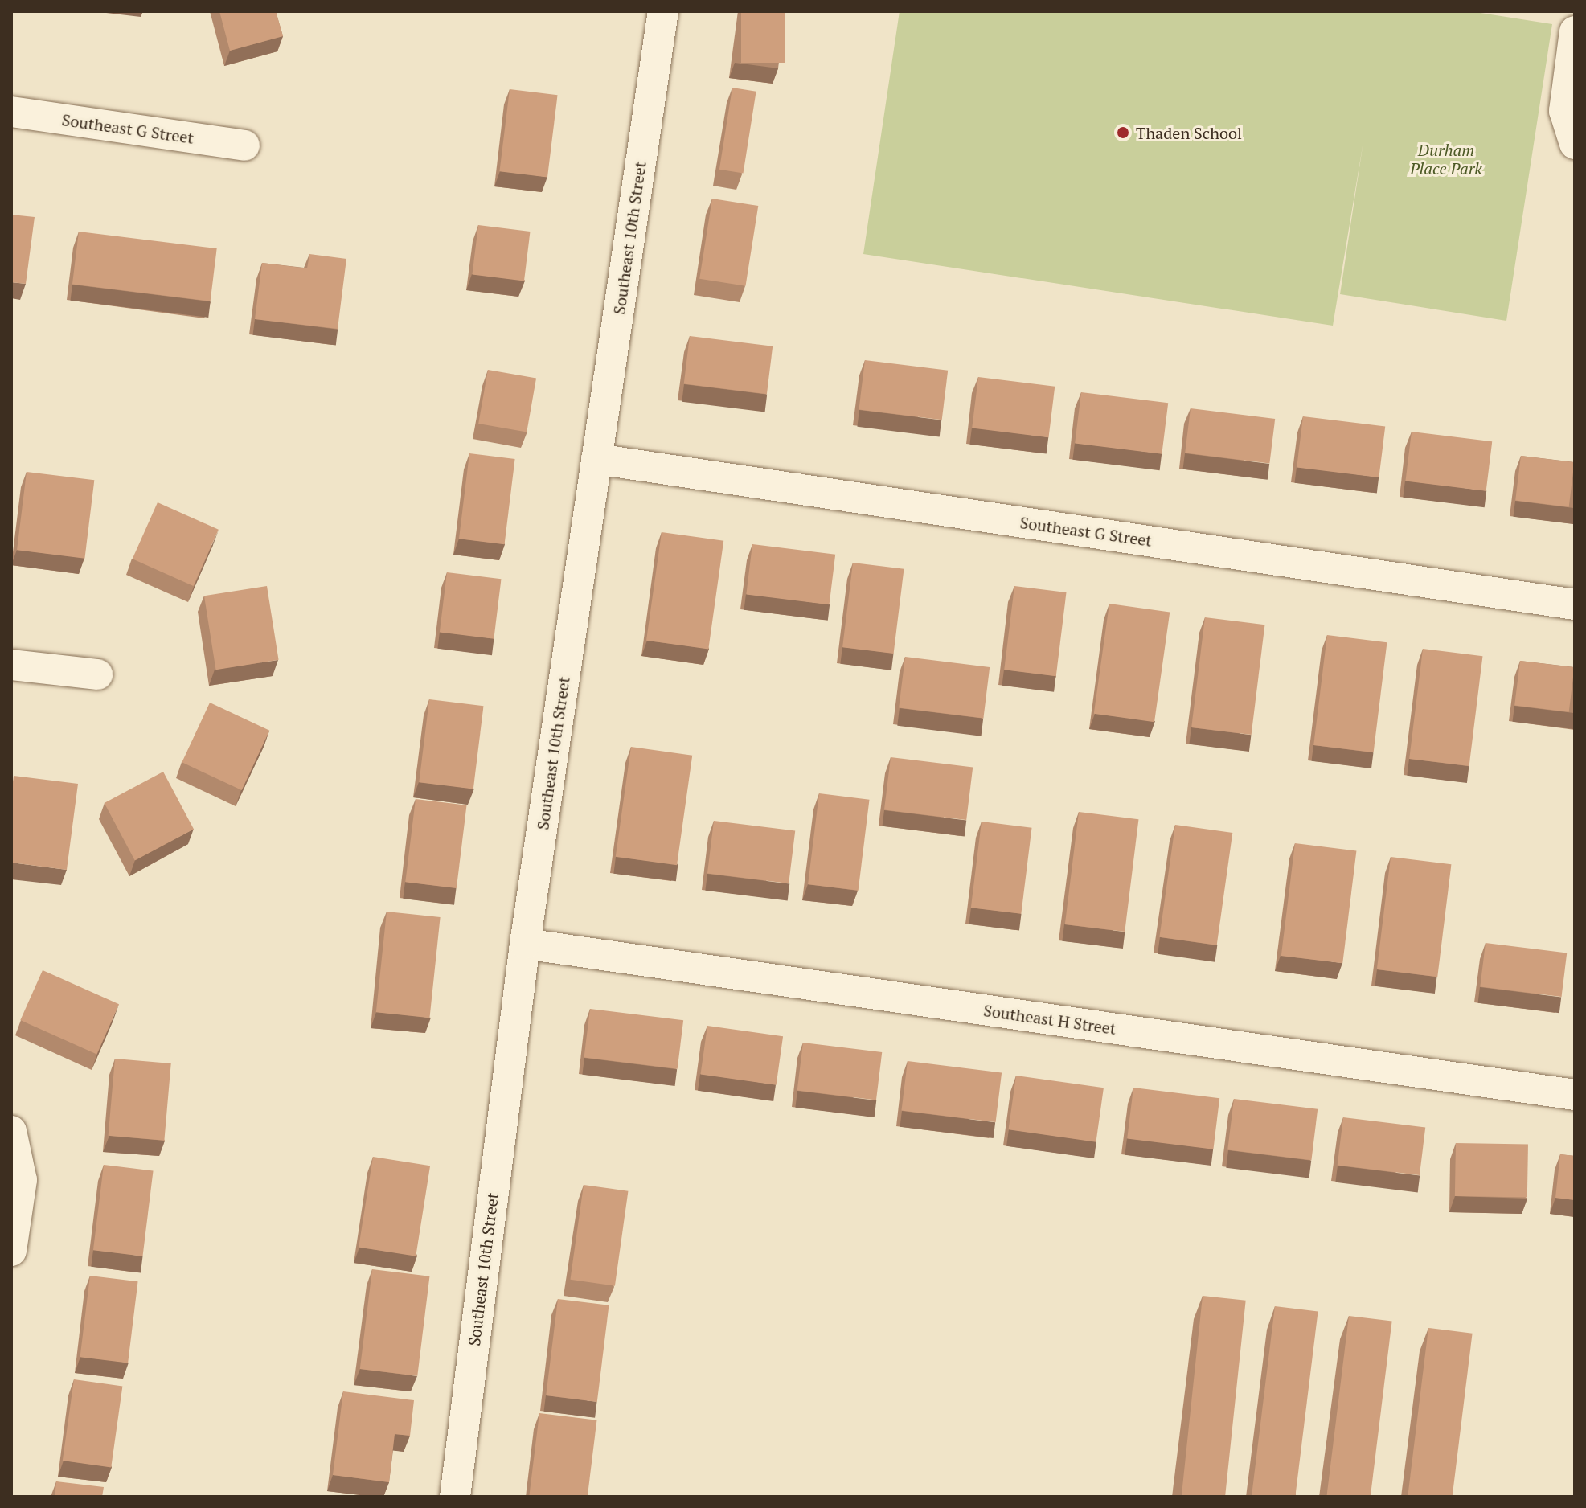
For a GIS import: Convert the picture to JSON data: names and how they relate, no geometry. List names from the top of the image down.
{
  "streets": {
    "street": ["Southeast G Street", "Southeast 10th Street", "Southeast H Street"]
  },
  "crossings": [
    ["Southeast G Street", "Southeast 10th Street"],
    ["Southeast 10th Street", "Southeast H Street"]
  ],
  "parks": ["Durham Place Park"],
  "places": ["Thaden School"]
}
